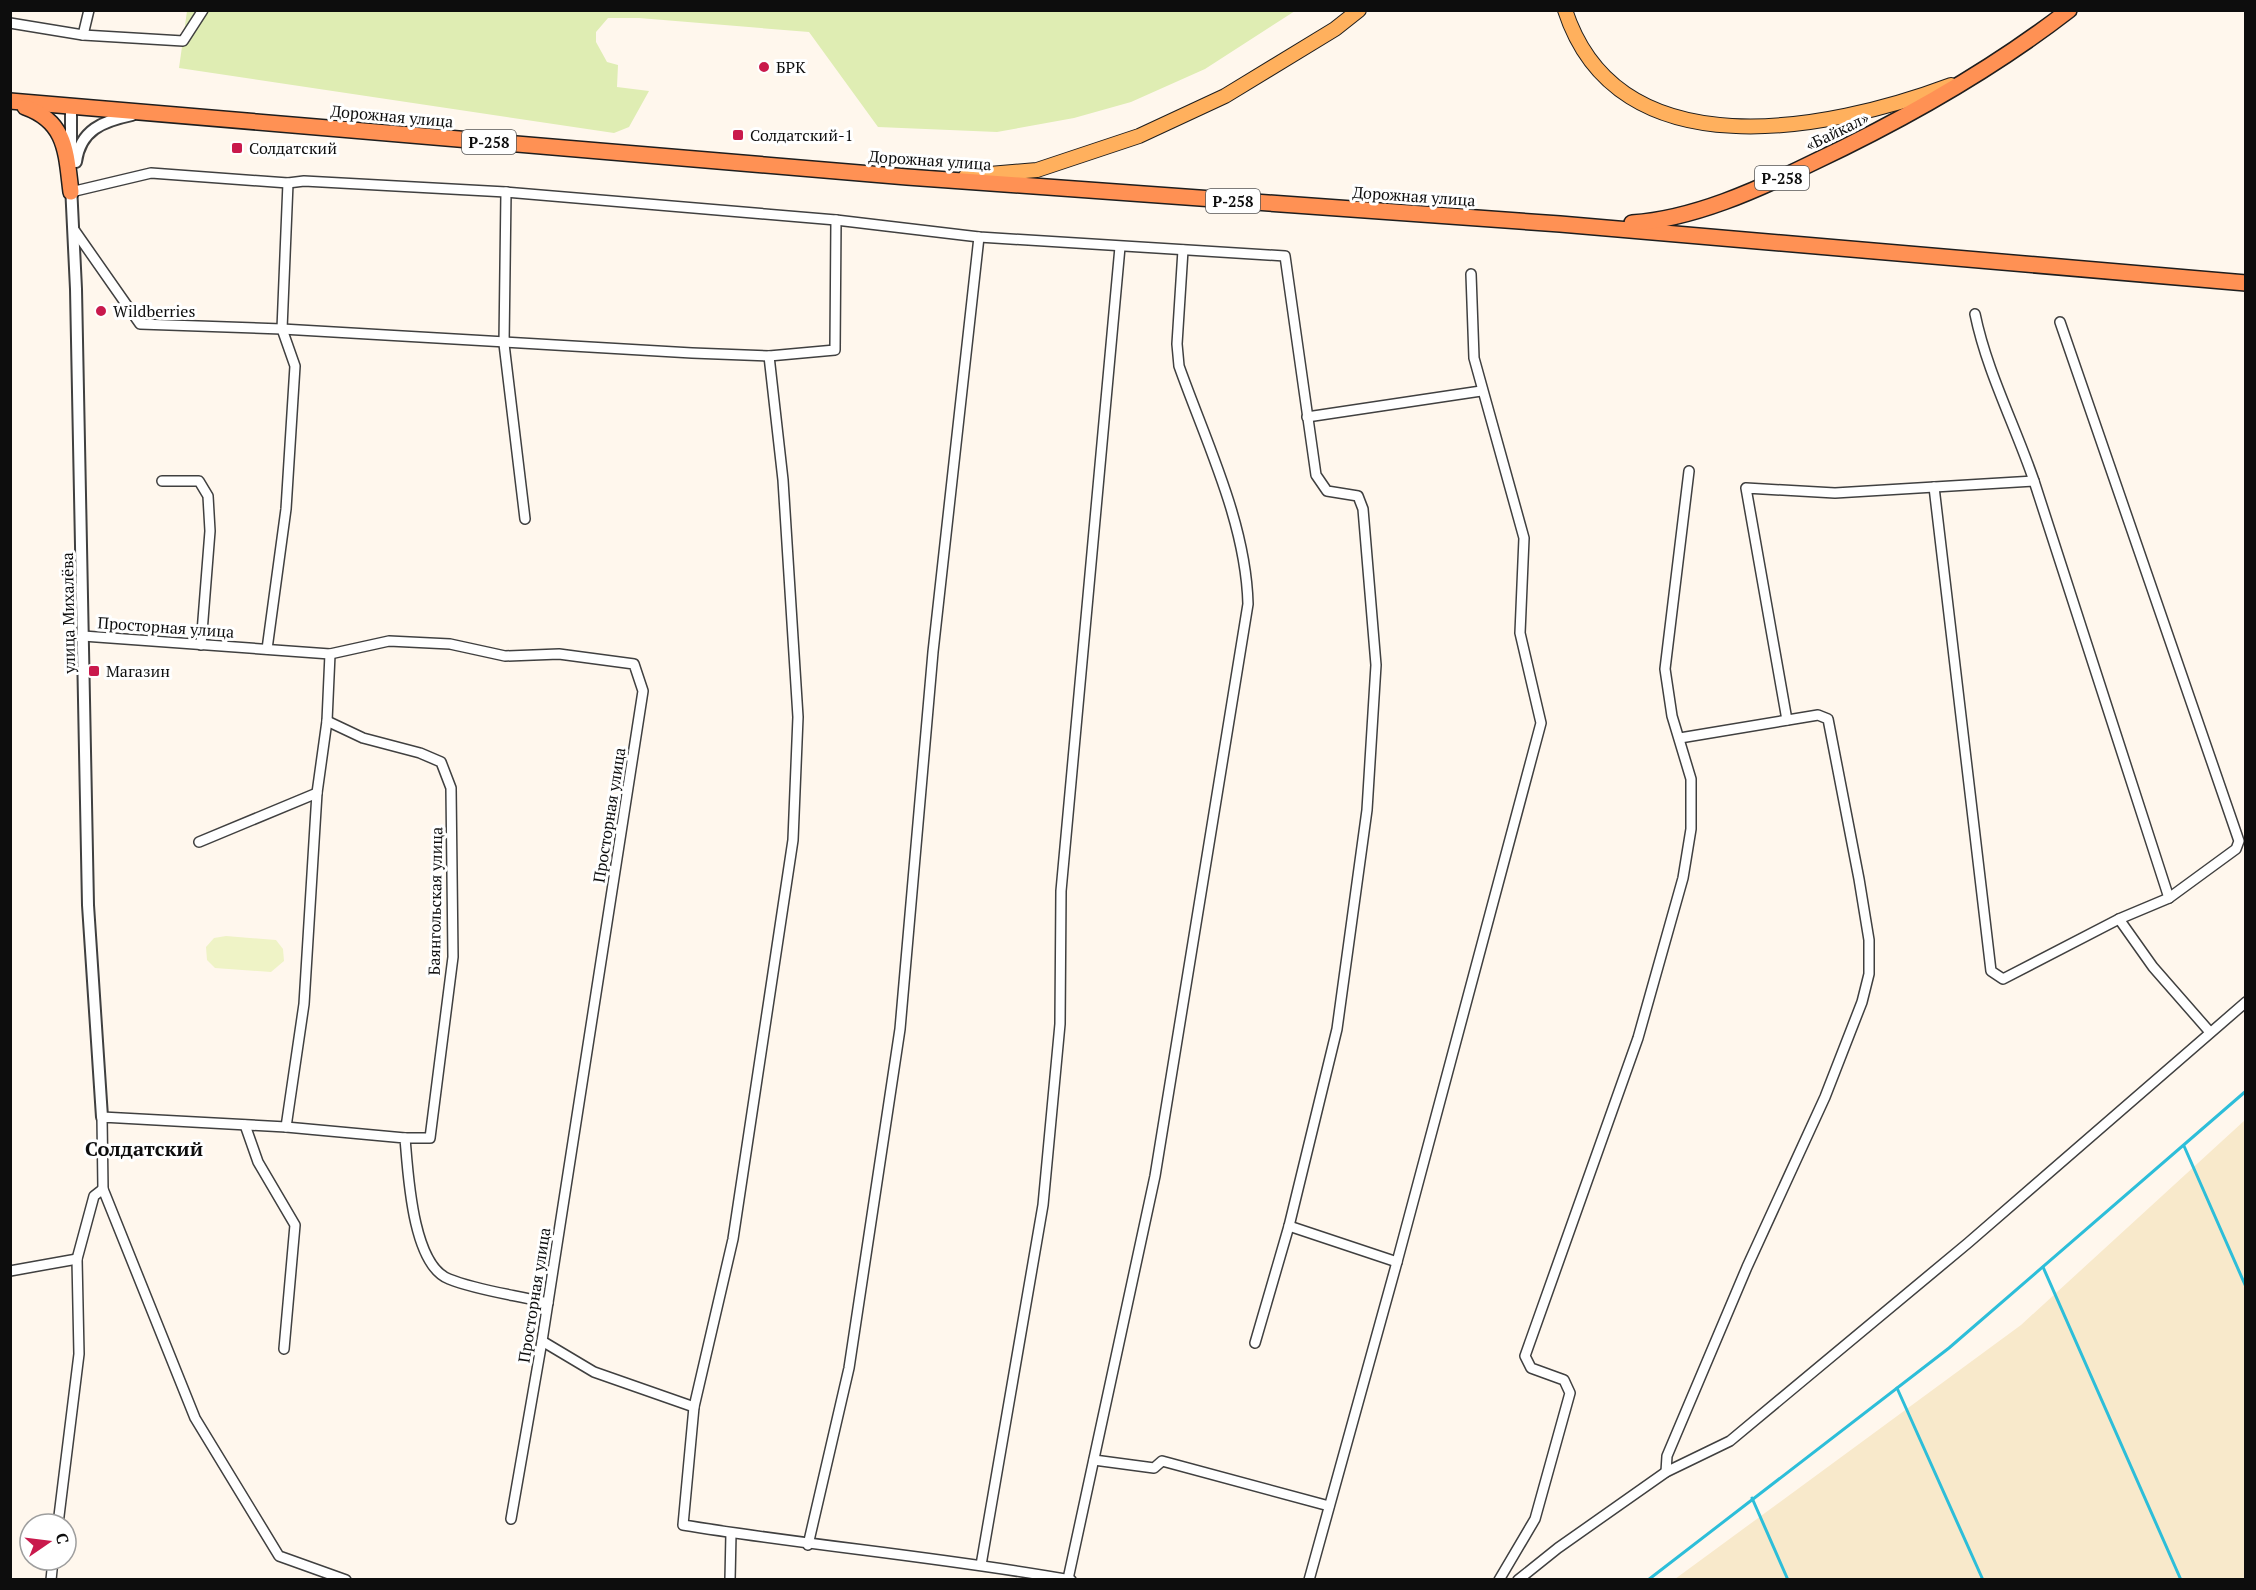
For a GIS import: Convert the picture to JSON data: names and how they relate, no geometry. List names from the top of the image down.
{
  "streets": {
    "highway": ["Дорожная улица", "«Байкал»", "Р-258"],
    "street": ["улица Михалёва", "Просторная улица", "Баянгольская улица"]
  },
  "crossings": [
    ["Дорожная улица", "«Байкал»"],
    ["Дорожная улица", "улица Михалёва"],
    ["улица Михалёва", "Просторная улица"]
  ],
  "districts": ["Солдатский"],
  "places": {
    "other": ["БРК", "Wildberries"],
    "transit": ["Солдатский-1", "Солдатский", "Магазин"]
  },
  "north": "right"
}
